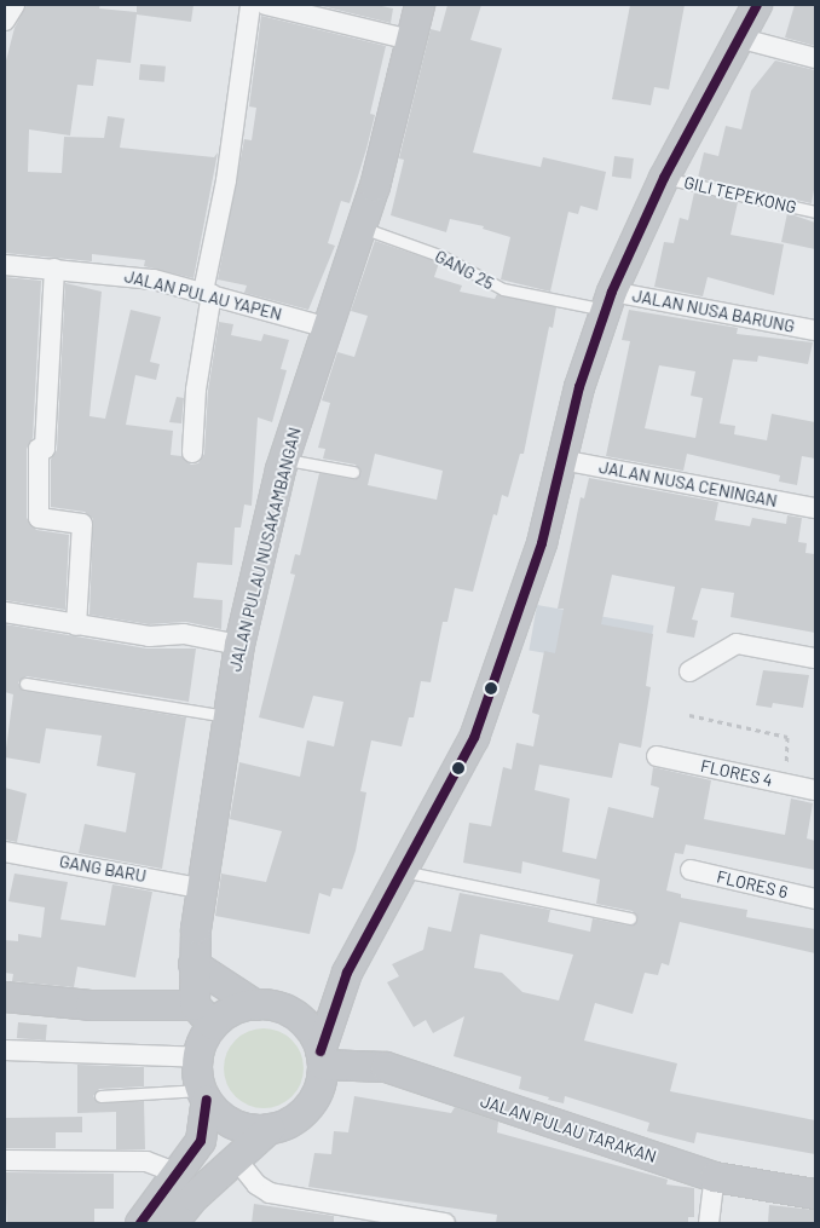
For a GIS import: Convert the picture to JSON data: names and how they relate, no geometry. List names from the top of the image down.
{
  "streets": {
    "main road": ["JALAN PULAU NUSAKAMBANGAN", "JALAN PULAU TARAKAN"],
    "street": [
      "JALAN PULAU YAPEN",
      "JALAN NUSA BARUNG",
      "JALAN NUSA CENINGAN",
      "FLORES 4",
      "GANG BARU",
      "FLORES 6"
    ],
    "lane": ["GILI TEPEKONG", "GANG 25"]
  },
  "crossings": [
    ["GANG 25", "JALAN NUSA BARUNG"],
    ["GANG 25", "JALAN PULAU NUSAKAMBANGAN"],
    ["JALAN PULAU YAPEN", "JALAN PULAU NUSAKAMBANGAN"],
    ["JALAN PULAU NUSAKAMBANGAN", "GANG BARU"],
    ["JALAN PULAU NUSAKAMBANGAN", "JALAN PULAU TARAKAN"]
  ]
}
